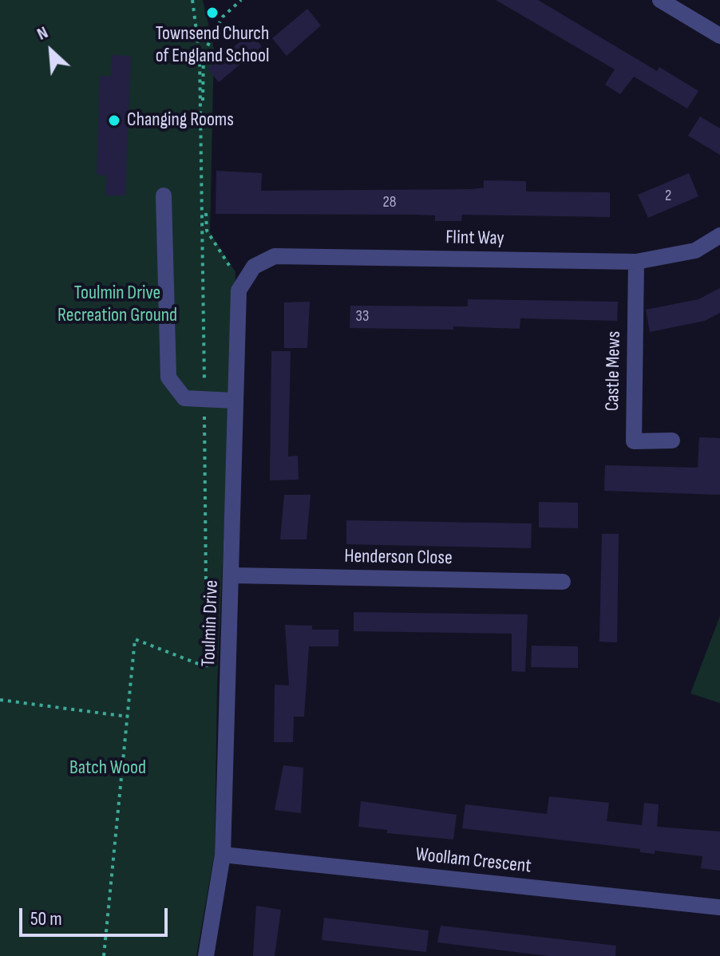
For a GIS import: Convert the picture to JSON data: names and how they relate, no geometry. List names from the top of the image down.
{
  "streets": {
    "street": [
      "Flint Way",
      "Castle Mews",
      "Henderson Close",
      "Toulmin Drive",
      "Woollam Crescent"
    ]
  },
  "crossings": [
    ["Flint Way", "Castle Mews"],
    ["Flint Way", "Toulmin Drive"],
    ["Henderson Close", "Toulmin Drive"],
    ["Toulmin Drive", "Woollam Crescent"]
  ],
  "parks": ["Toulmin Drive Recreation Ground", "Batch Wood"],
  "places": ["Townsend Church of England School", "Changing Rooms"],
  "house_numbers": ["2", "28", "33"],
  "scale_bar": "50 m",
  "north": "top left"
}
